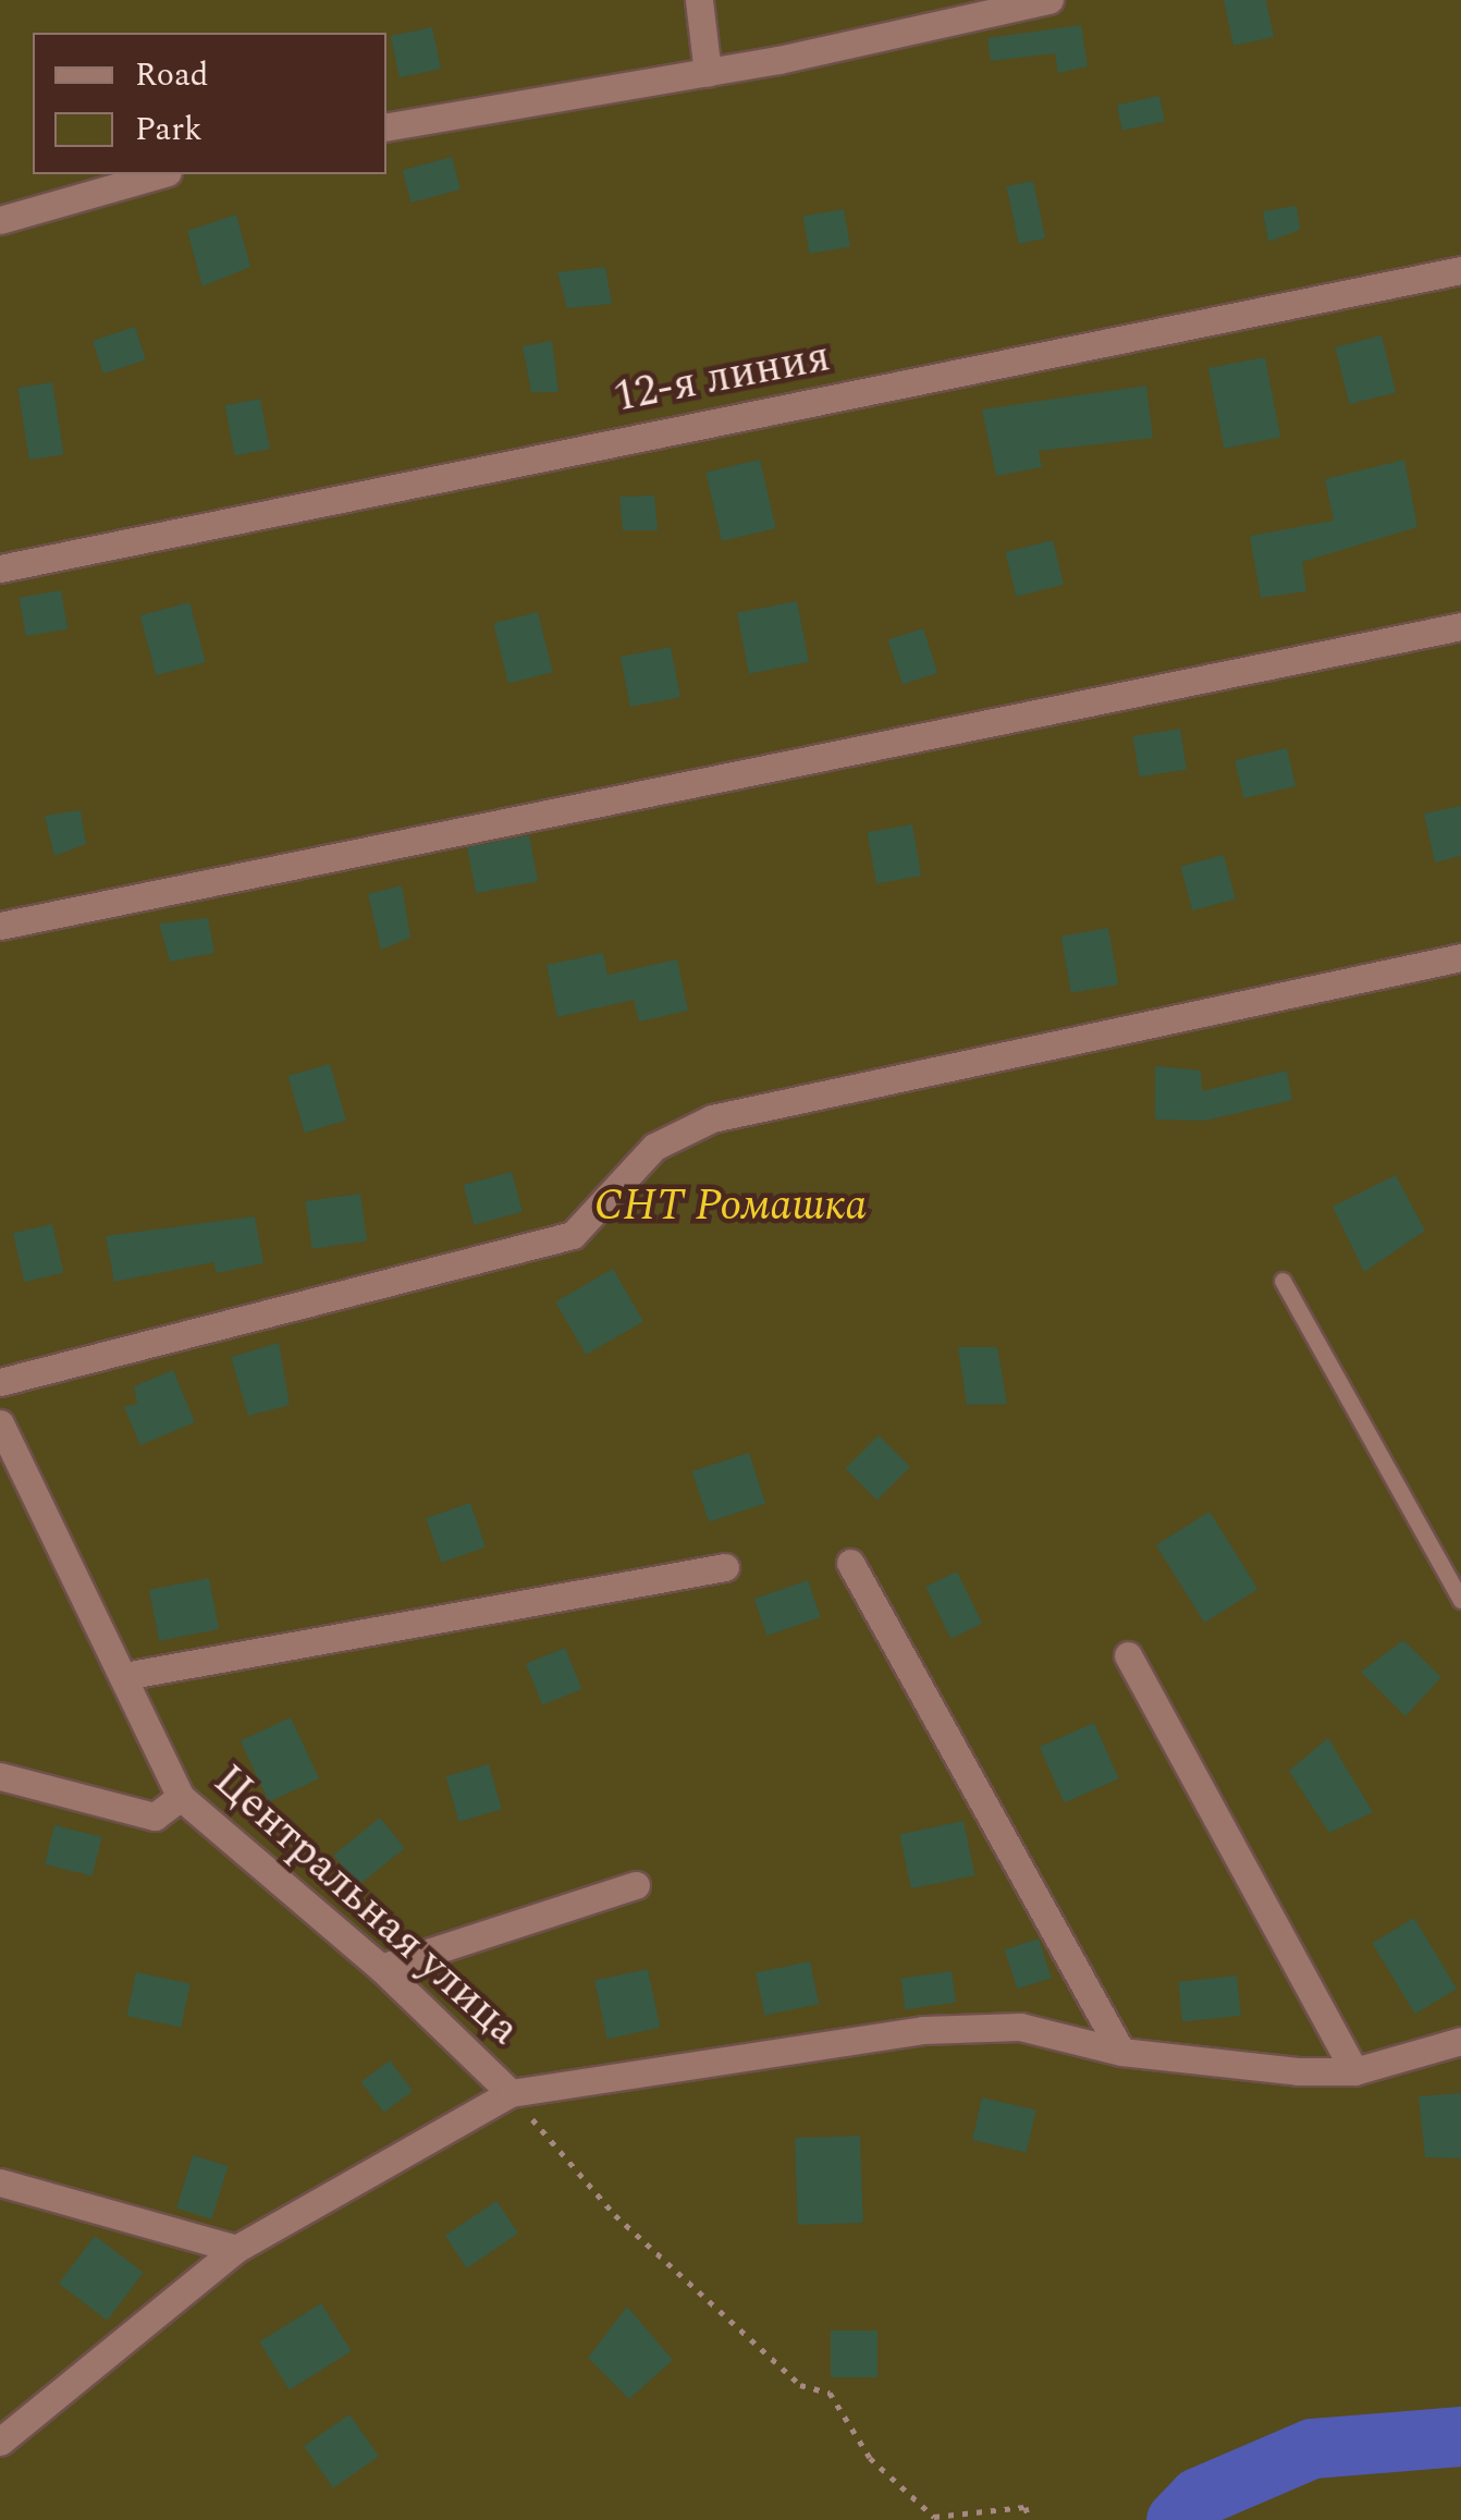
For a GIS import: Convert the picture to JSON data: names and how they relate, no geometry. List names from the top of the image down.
{
  "streets": {
    "street": ["12-я линия", "Центральная улица"]
  },
  "parks": ["СНТ Ромашка"],
  "legend": ["Road", "Park"]
}
